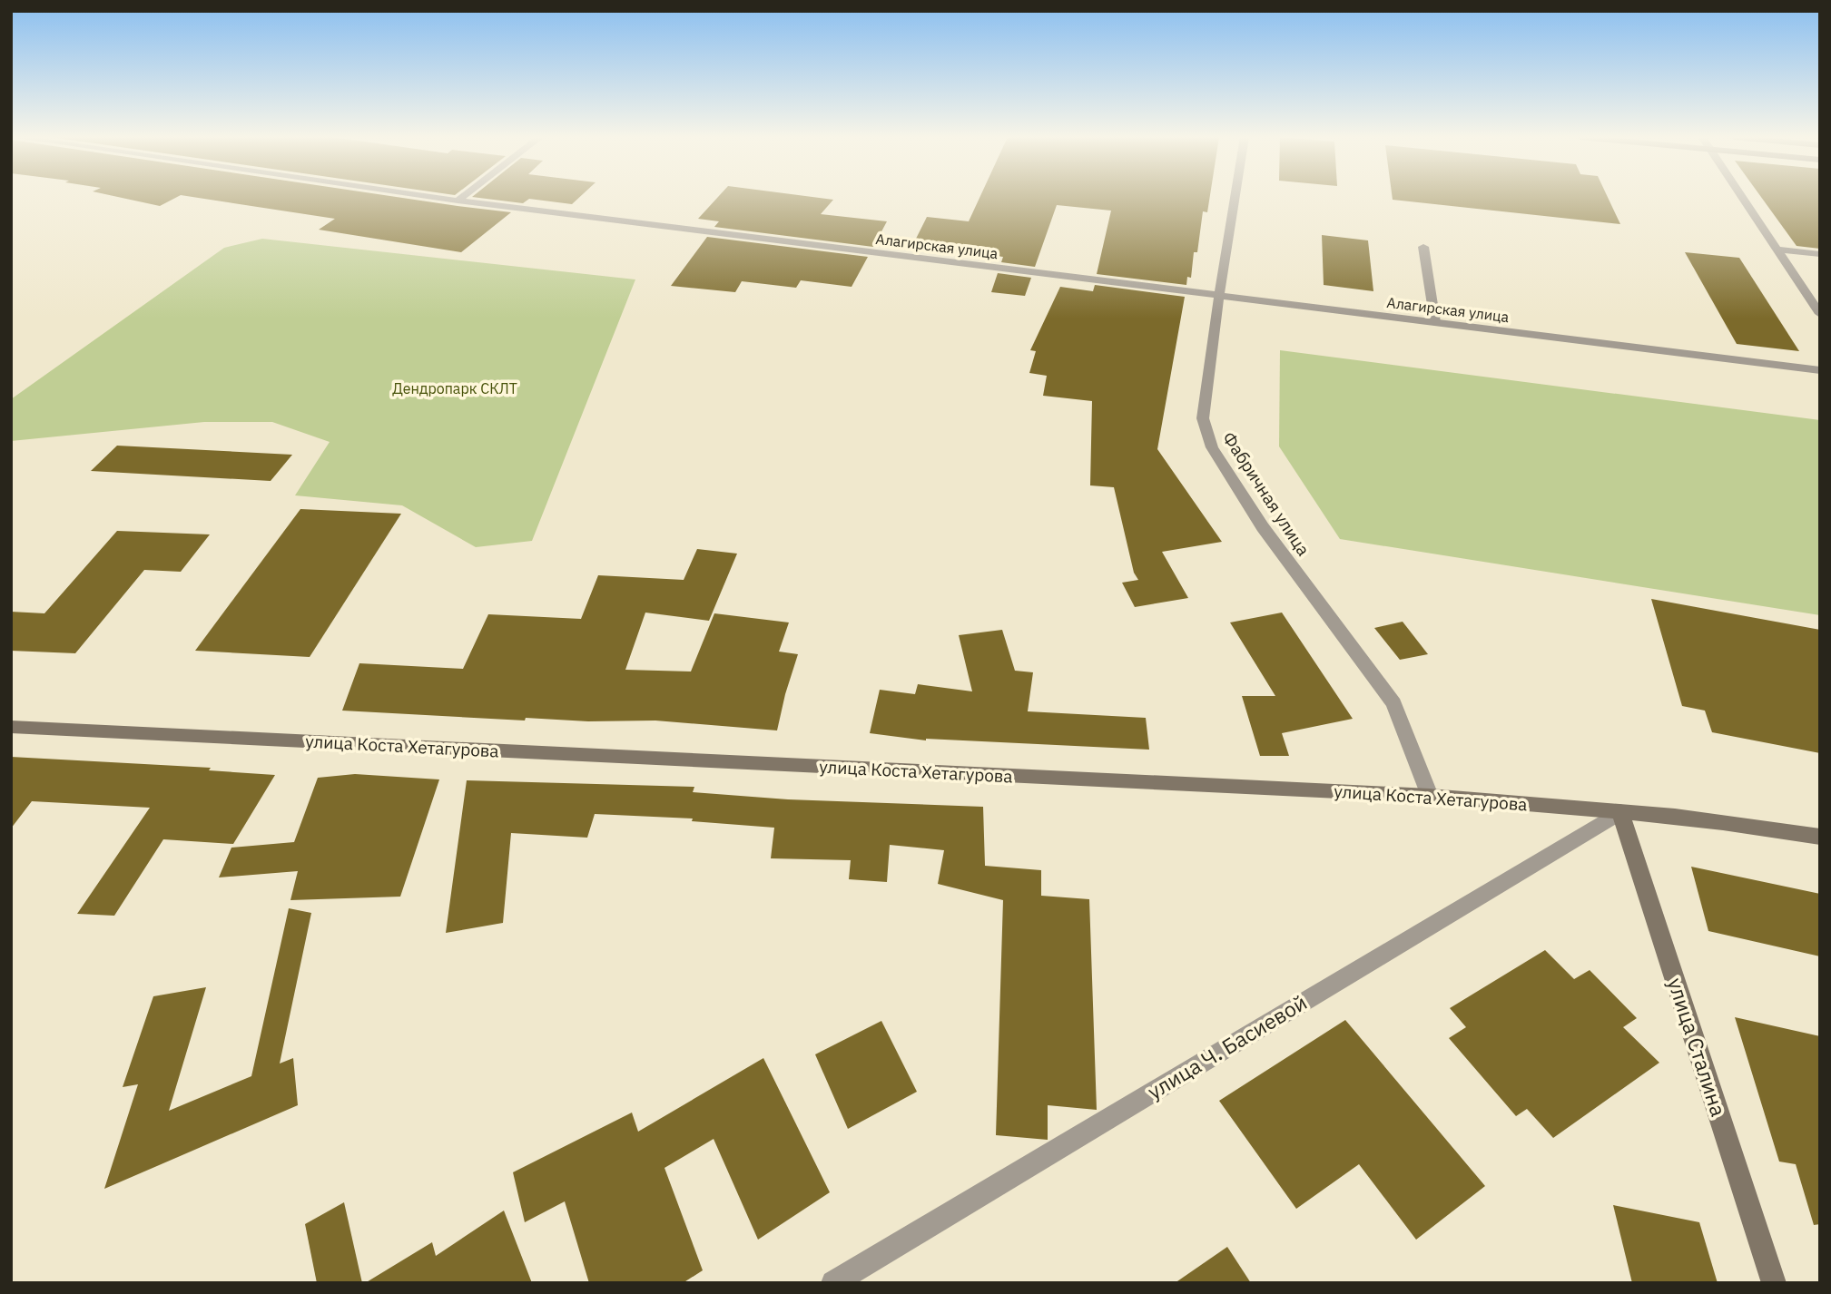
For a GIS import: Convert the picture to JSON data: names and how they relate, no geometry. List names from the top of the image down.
{
  "streets": {
    "main road": ["улица Коста Хетагурова", "улица Сталина"],
    "street": ["Алагирская улица", "Фабричная улица", "улица Ч. Басиевой"]
  },
  "crossings": [
    ["Алагирская улица", "Фабричная улица"],
    ["Фабричная улица", "улица Коста Хетагурова"],
    ["улица Коста Хетагурова", "улица Ч. Басиевой"],
    ["улица Коста Хетагурова", "улица Сталина"],
    ["улица Ч. Басиевой", "улица Сталина"]
  ],
  "parks": ["Дендропарк СКЛТ"]
}
